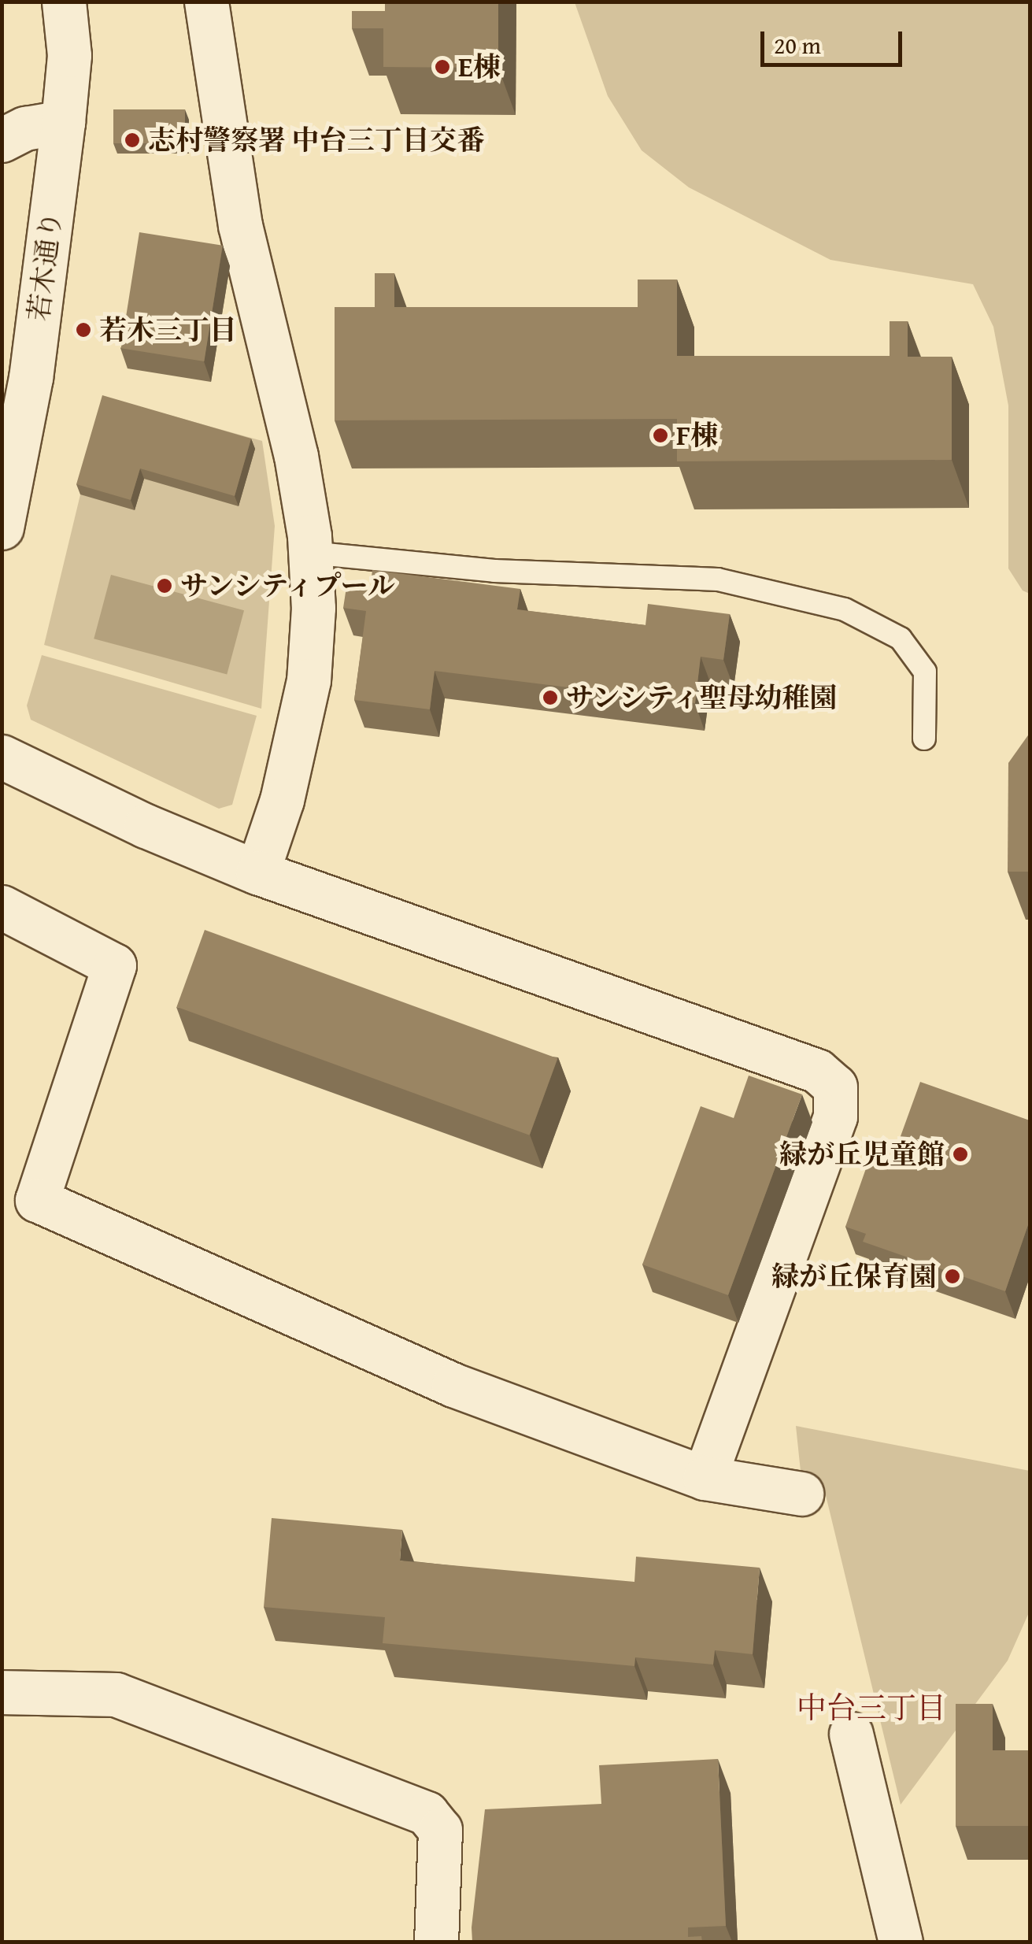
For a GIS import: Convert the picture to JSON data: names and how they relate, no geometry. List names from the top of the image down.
{
  "streets": {
    "street": ["若木通り"]
  },
  "districts": ["中台三丁目"],
  "places": [
    "E棟",
    "志村警察署 中台三丁目交番",
    "若木三丁目",
    "F棟",
    "サンシティプール",
    "サンシティ聖母幼稚園",
    "緑が丘児童館",
    "緑が丘保育園"
  ],
  "scale_bar": "20 m"
}
